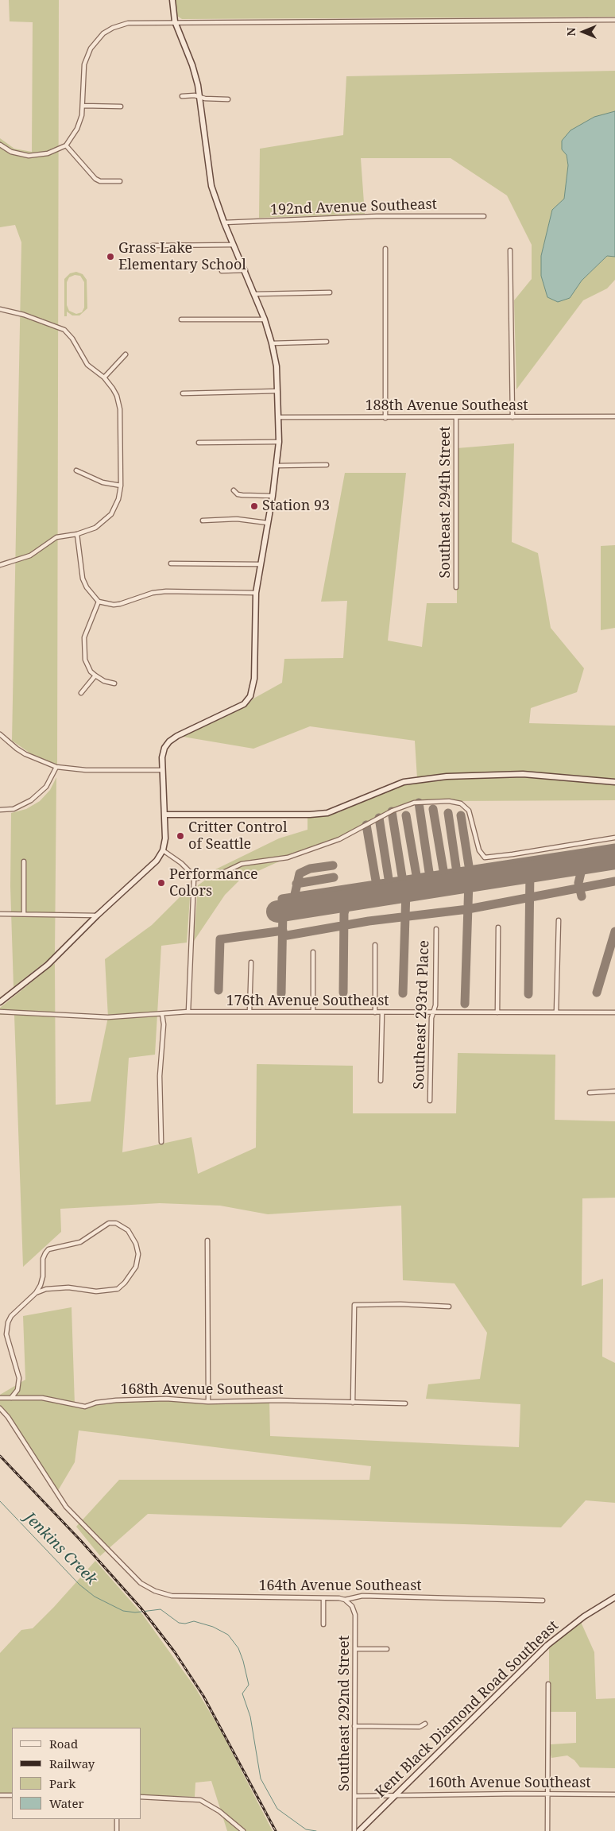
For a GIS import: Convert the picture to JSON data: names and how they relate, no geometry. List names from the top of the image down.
{
  "streets": {
    "street": [
      "192nd Avenue Southeast",
      "188th Avenue Southeast",
      "Southeast 294th Street",
      "176th Avenue Southeast",
      "Southeast 293rd Place",
      "168th Avenue Southeast",
      "164th Avenue Southeast",
      "Kent Black Diamond Road Southeast",
      "Southeast 292nd Street",
      "160th Avenue Southeast"
    ]
  },
  "crossings": [
    ["188th Avenue Southeast", "Southeast 294th Street"],
    ["176th Avenue Southeast", "Southeast 293rd Place"],
    ["164th Avenue Southeast", "Southeast 292nd Street"],
    ["Kent Black Diamond Road Southeast", "160th Avenue Southeast"],
    ["Southeast 292nd Street", "160th Avenue Southeast"]
  ],
  "water": ["Jenkins Creek"],
  "places": [
    "Grass Lake Elementary School",
    "Station 93",
    "Critter Control of Seattle",
    "Performance Colors"
  ],
  "legend": [
    "Road",
    "Railway",
    "Park",
    "Water"
  ],
  "north": "left"
}
